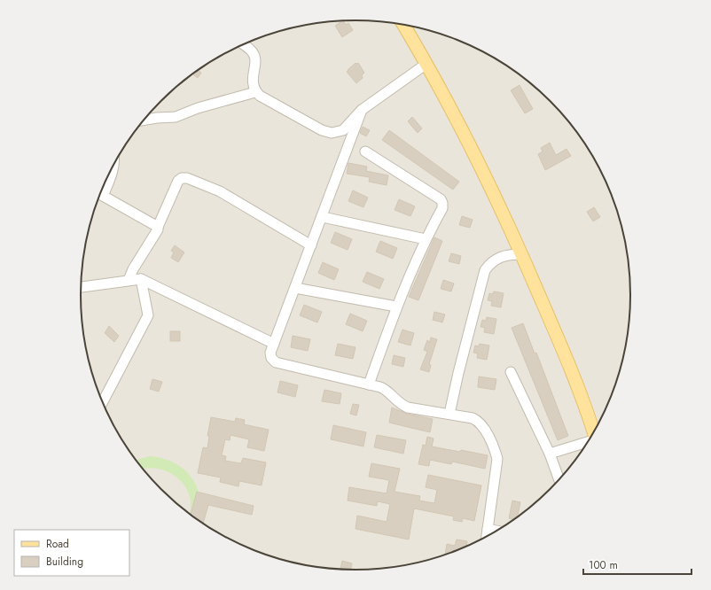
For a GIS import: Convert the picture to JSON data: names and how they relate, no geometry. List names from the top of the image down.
{
  "legend": ["Road", "Building"],
  "scale_bar": "100 m"
}
